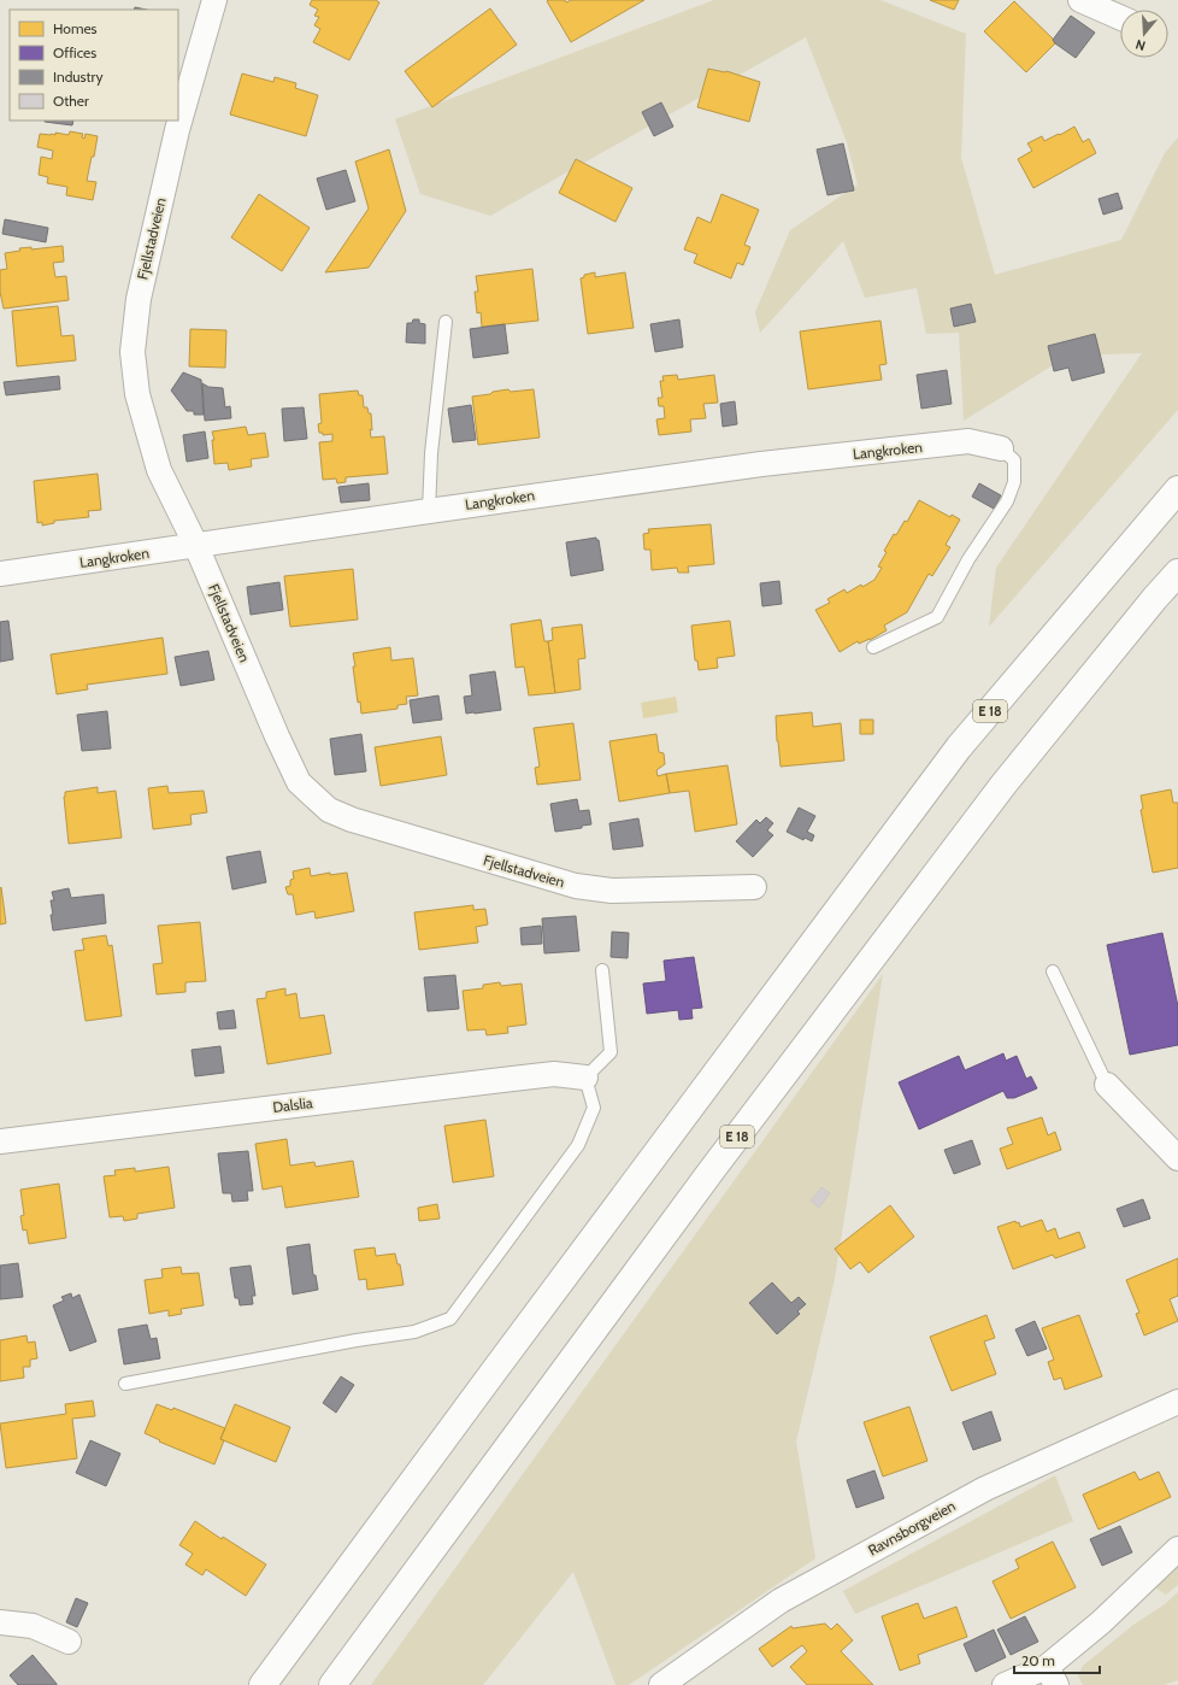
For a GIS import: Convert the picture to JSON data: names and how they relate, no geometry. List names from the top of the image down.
{
  "streets": {
    "highway": ["E 18"],
    "street": [
      "Fjellstadveien",
      "Langkroken",
      "Dalslia",
      "Ravnsborgveien"
    ]
  },
  "crossings": [
    ["Fjellstadveien", "Langkroken"]
  ],
  "legend": [
    "Homes",
    "Offices",
    "Industry",
    "Other"
  ],
  "scale_bar": "20 m",
  "north": "bottom"
}
